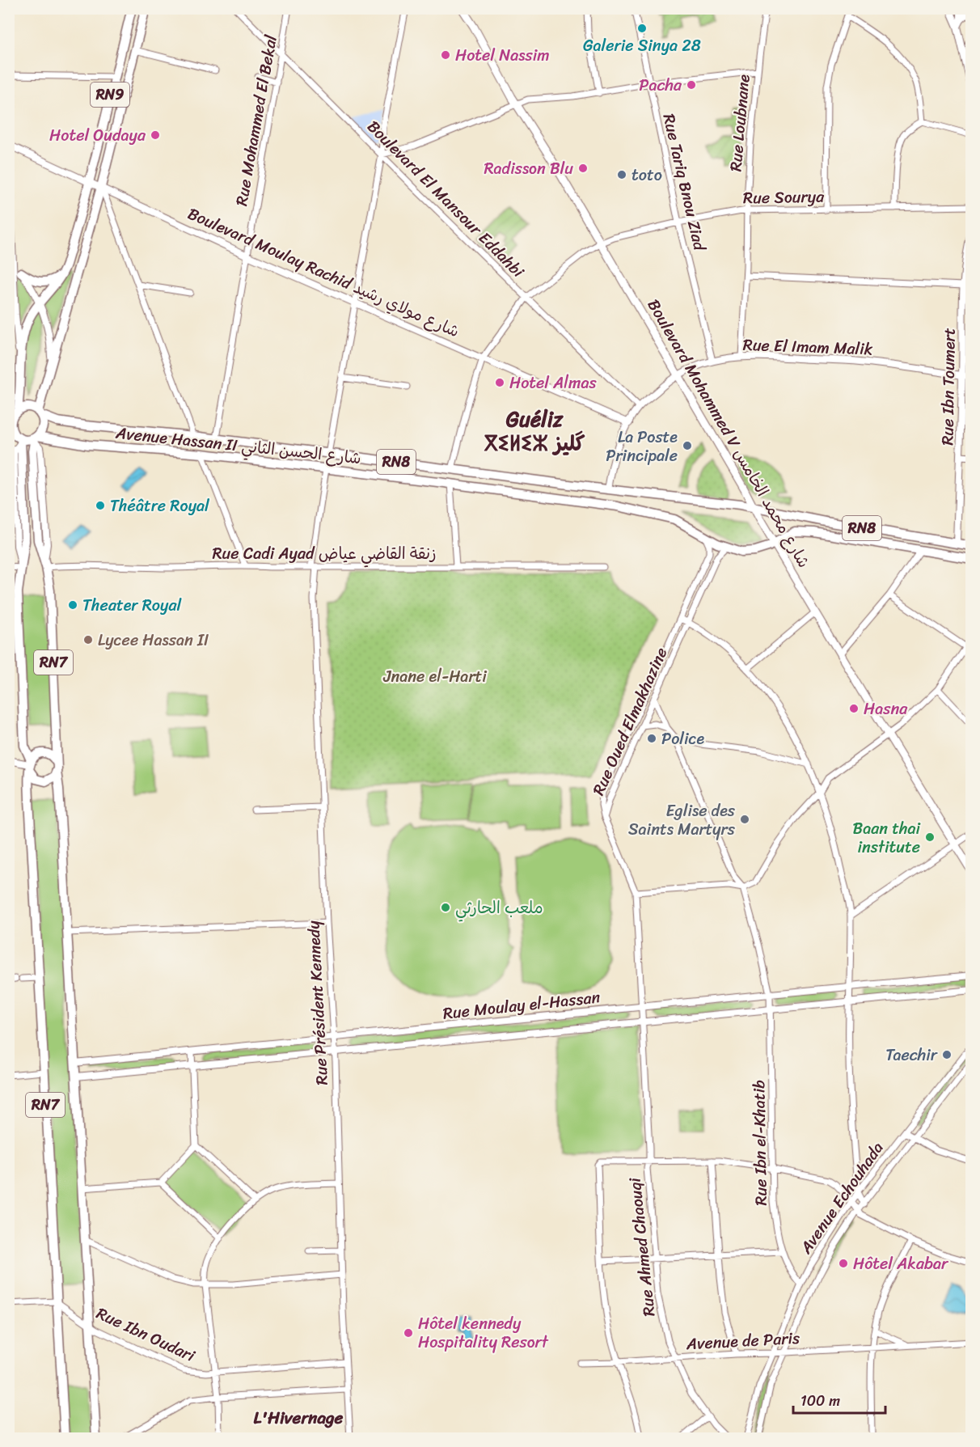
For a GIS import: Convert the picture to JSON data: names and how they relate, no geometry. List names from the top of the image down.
{
  "streets": {
    "main road": [
      "RN9",
      "Boulevard Mohammed V شارع محمد الخامس",
      "Avenue Hassan II شارع الحسن الثاني",
      "RN8",
      "RN7"
    ],
    "street": [
      "Rue Mohammed El Bekal",
      "Rue Loubnane",
      "Rue Tariq Bnou Ziad",
      "Rue Sourya",
      "Boulevard El Mansour Eddahbi",
      "Boulevard Moulay Rachid شارع مولاي رشيد",
      "Rue El Imam Malik",
      "Rue Ibn Toumert",
      "Rue Cadi Ayad زنقة القاضي عياض",
      "Rue Oued Elmakhazine",
      "Rue Président Kennedy",
      "Rue Moulay el-Hassan",
      "Rue Ibn el-Khatib",
      "Avenue Echouhada",
      "Rue Ahmed Chaouqi",
      "Rue Ibn Oudari",
      "Avenue de Paris"
    ]
  },
  "crossings": [
    ["RN9", "Boulevard Moulay Rachid شارع مولاي رشيد"],
    ["RN9", "Avenue Hassan II شارع الحسن الثاني"],
    ["RN9", "RN8"],
    ["RN9", "RN7"],
    ["Rue Mohammed El Bekal", "Boulevard El Mansour Eddahbi"],
    ["Rue Mohammed El Bekal", "Boulevard Moulay Rachid شارع مولاي رشيد"],
    ["Rue Mohammed El Bekal", "Avenue Hassan II شارع الحسن الثاني"],
    ["Rue Loubnane", "Rue Sourya"],
    ["Rue Loubnane", "Rue El Imam Malik"],
    ["Rue Tariq Bnou Ziad", "Rue Sourya"],
    ["Rue Tariq Bnou Ziad", "Rue El Imam Malik"],
    ["Rue Sourya", "Boulevard El Mansour Eddahbi"],
    ["Rue Sourya", "Boulevard Moulay Rachid شارع مولاي رشيد"],
    ["Rue Sourya", "Boulevard Mohammed V شارع محمد الخامس"],
    ["Rue Sourya", "Avenue Hassan II شارع الحسن الثاني"],
    ["Boulevard El Mansour Eddahbi", "Rue El Imam Malik"],
    ["Boulevard Moulay Rachid شارع مولاي رشيد", "Rue El Imam Malik"],
    ["Rue El Imam Malik", "Rue Ibn Toumert"],
    ["Rue El Imam Malik", "Boulevard Mohammed V شارع محمد الخامس"],
    ["Rue El Imam Malik", "Avenue Hassan II شارع الحسن الثاني"],
    ["Rue Ibn Toumert", "RN8"],
    ["Boulevard Mohammed V شارع محمد الخامس", "Avenue Hassan II شارع الحسن الثاني"],
    ["Boulevard Mohammed V شارع محمد الخامس", "RN8"],
    ["Avenue Hassan II شارع الحسن الثاني", "RN8"],
    ["Avenue Hassan II شارع الحسن الثاني", "RN7"],
    ["Avenue Hassan II شارع الحسن الثاني", "Rue Oued Elmakhazine"],
    ["Avenue Hassan II شارع الحسن الثاني", "Rue Président Kennedy"],
    ["RN8", "RN7"],
    ["Rue Cadi Ayad زنقة القاضي عياض", "RN7"],
    ["Rue Cadi Ayad زنقة القاضي عياض", "Rue Président Kennedy"],
    ["RN7", "Rue Moulay el-Hassan"],
    ["RN7", "Rue Ibn Oudari"],
    ["Rue Oued Elmakhazine", "Rue Ibn el-Khatib"],
    ["Rue Oued Elmakhazine", "Rue Ahmed Chaouqi"],
    ["Rue Président Kennedy", "Rue Moulay el-Hassan"],
    ["Rue Président Kennedy", "Rue Ibn Oudari"],
    ["Rue Moulay el-Hassan", "Rue Ibn el-Khatib"],
    ["Rue Moulay el-Hassan", "Rue Ahmed Chaouqi"],
    ["Rue Ibn el-Khatib", "Avenue Echouhada"],
    ["Avenue Echouhada", "Avenue de Paris"],
    ["Rue Ahmed Chaouqi", "Avenue de Paris"]
  ],
  "districts": ["Guéliz ⴳⵉⵍⵉⵣ گليز", "L'Hivernage"],
  "parks": ["Jnane el-Harti"],
  "places": [
    "Galerie Sinya 28",
    "Hotel Nassim",
    "Pacha",
    "Hotel Oudaya",
    "Radisson Blu",
    "toto",
    "Hotel Almas",
    "La Poste Principale",
    "Théâtre Royal",
    "Theater Royal",
    "Lycee Hassan II",
    "Hasna",
    "Police",
    "Eglise des Saints Martyrs",
    "Baan thai institute",
    "ملعب الحارثي",
    "Taechir",
    "Hôtel Akabar",
    "Hôtel kennedy Hospitality Resort"
  ],
  "scale_bar": "100 m"
}
